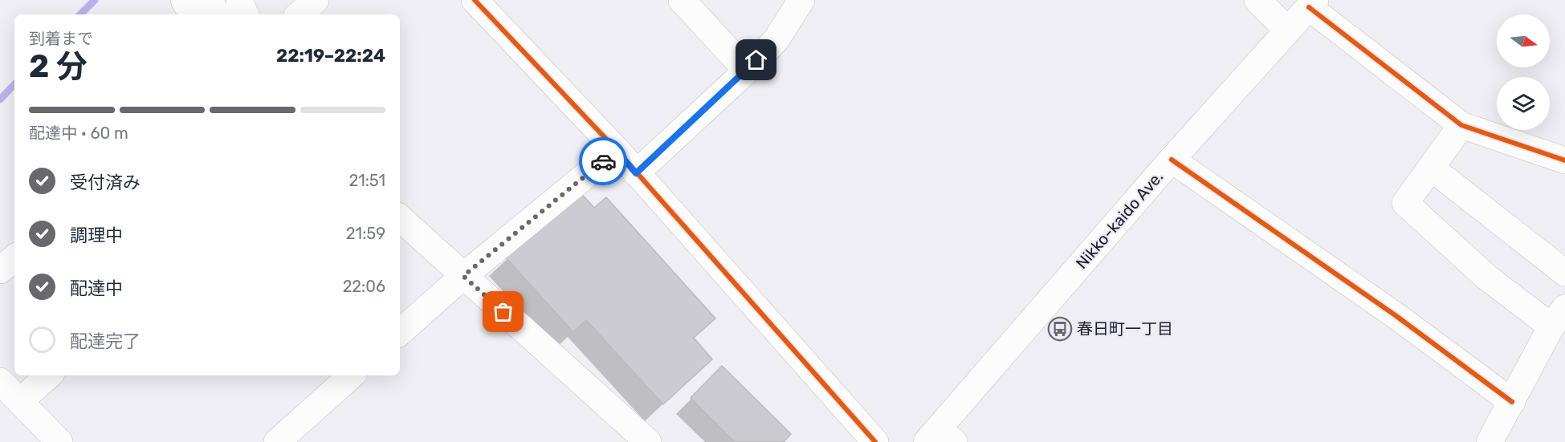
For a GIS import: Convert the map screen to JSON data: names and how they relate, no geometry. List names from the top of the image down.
{
  "streets": {
    "main road": ["Nikko-kaido Ave."]
  },
  "places": {
    "bus stop": ["春日町一丁目"]
  },
  "north": "right",
  "page": {
    "heading": ["2 分", "到着まで", "22:19–22:24"],
    "bar": "配達中 · 60 m",
    "list": [
      ["受付済み", "21:51"],
      ["調理中", "21:59"],
      ["配達中", "22:06"],
      "配達完了"
    ]
  }
}
